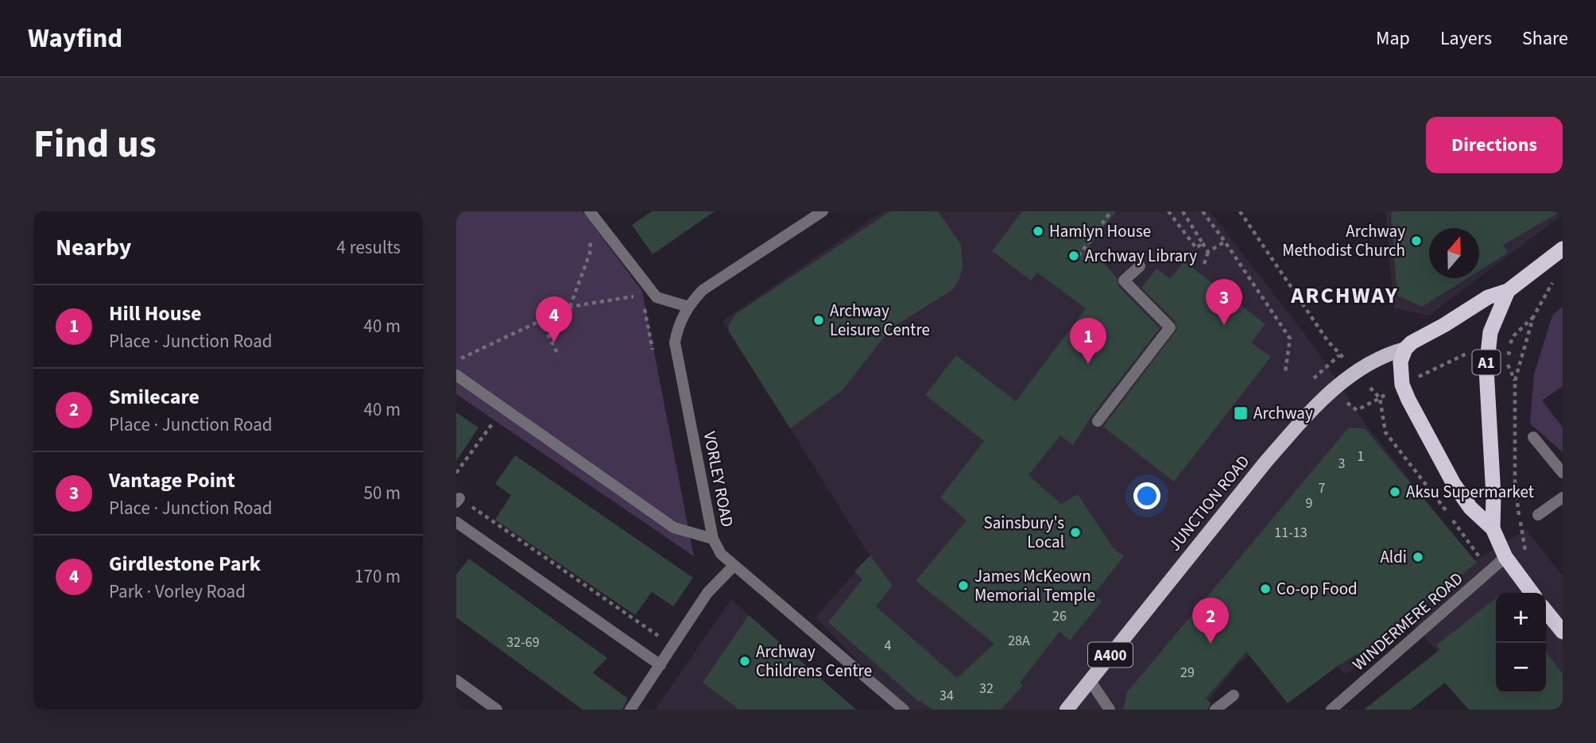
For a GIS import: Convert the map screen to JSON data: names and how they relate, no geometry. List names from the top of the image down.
{
  "streets": {
    "highway": ["A1"],
    "main road": ["JUNCTION ROAD", "A400"],
    "street": ["VORLEY ROAD", "WINDERMERE ROAD"]
  },
  "crossings": [
    ["A1", "JUNCTION ROAD"],
    ["A1", "WINDERMERE ROAD"]
  ],
  "districts": ["ARCHWAY"],
  "places": {
    "other": [
      "Hamlyn House",
      "Archway Methodist Church",
      "Archway Library",
      "Archway Leisure Centre",
      "Aksu Supermarket",
      "Sainsbury's Local",
      "Aldi",
      "James McKeown Memorial Temple",
      "Co-op Food",
      "Archway Childrens Centre"
    ],
    "transit": ["Archway"]
  },
  "house_numbers": [
    "1",
    "3",
    "7",
    "9",
    "11-13",
    "26",
    "28A",
    "32-69",
    "4",
    "29",
    "32",
    "34"
  ],
  "north": "top",
  "page": {
    "header": "Wayfind",
    "nav": ["Map", "Layers", "Share"],
    "title": "Find us",
    "buttons": "Directions",
    "heading": ["Nearby", "4 results"],
    "pins": [
      "3",
      "4",
      "1",
      "2"
    ],
    "list": [
      {
        "mark": "1",
        "name": "Hill House",
        "note": "Place · Junction Road",
        "value": "40 m"
      },
      {
        "mark": "2",
        "name": "Smilecare",
        "note": "Place · Junction Road",
        "value": "40 m"
      },
      {
        "mark": "3",
        "name": "Vantage Point",
        "note": "Place · Junction Road",
        "value": "50 m"
      },
      {
        "mark": "4",
        "name": "Girdlestone Park",
        "note": "Park · Vorley Road",
        "value": "170 m"
      }
    ],
    "map_buttons": ["+", "−"]
  }
}
